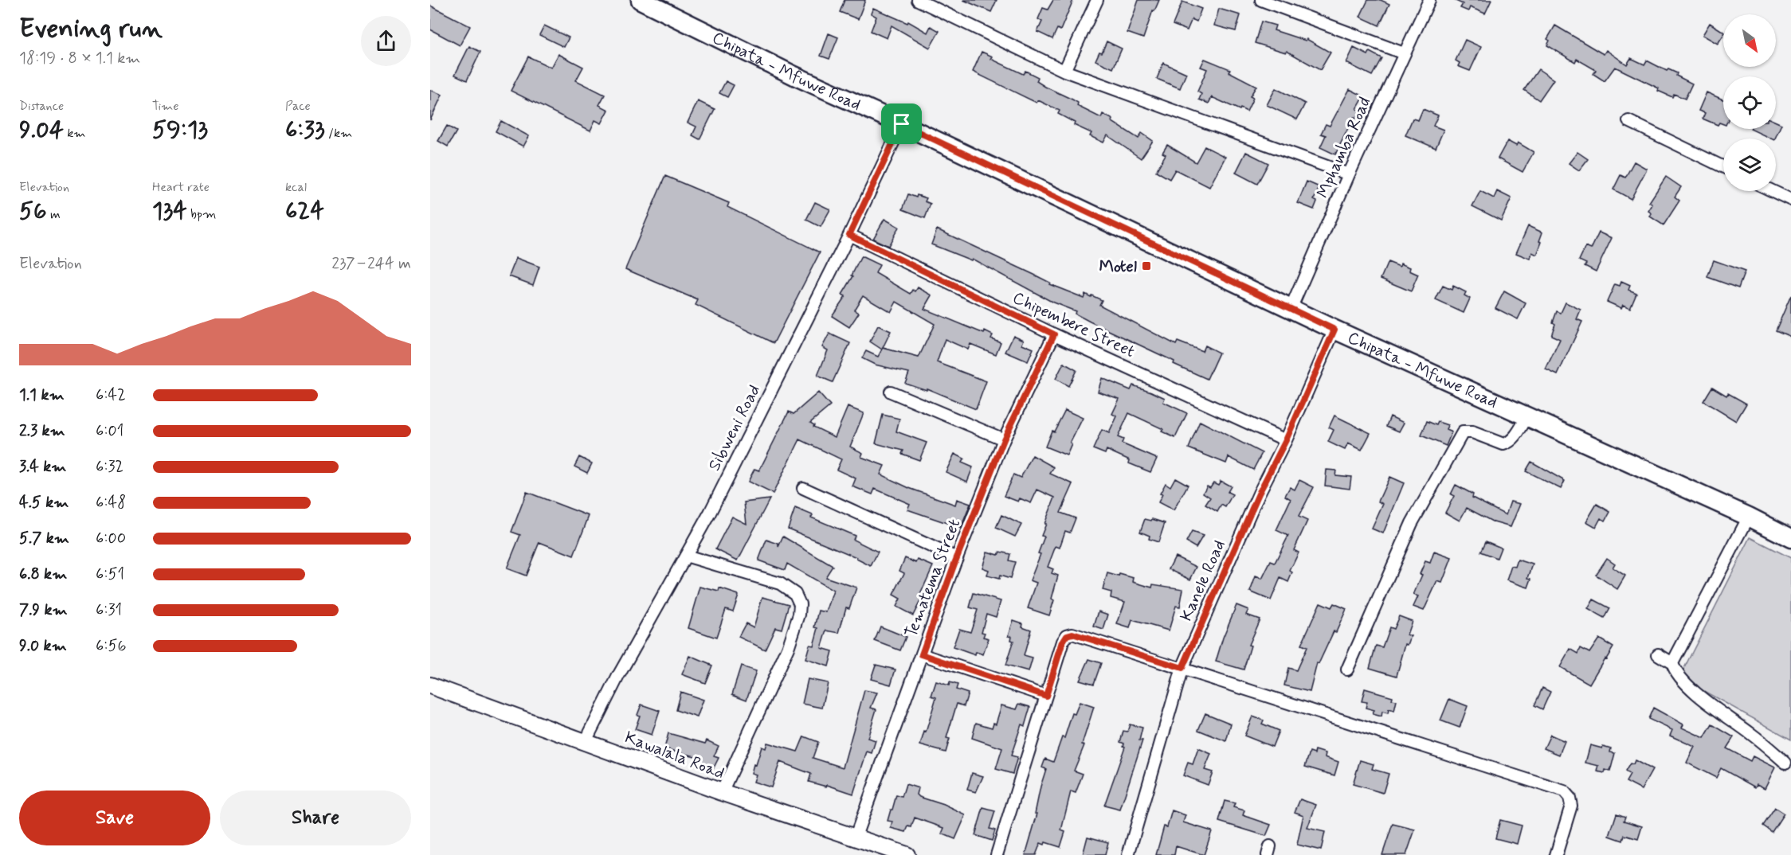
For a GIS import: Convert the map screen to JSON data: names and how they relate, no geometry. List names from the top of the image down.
{
  "streets": {
    "main road": ["Chipata - Mfuwe Road"],
    "street": [
      "Mphamba Road",
      "Chipembere Street",
      "Sibweni Road",
      "Tematema Street",
      "Kanele Road",
      "Kawalala Road"
    ]
  },
  "crossings": [
    ["Chipata - Mfuwe Road", "Mphamba Road"],
    ["Chipata - Mfuwe Road", "Sibweni Road"],
    ["Chipata - Mfuwe Road", "Kanele Road"],
    ["Chipembere Street", "Sibweni Road"],
    ["Chipembere Street", "Tematema Street"],
    ["Chipembere Street", "Kanele Road"],
    ["Sibweni Road", "Kawalala Road"],
    ["Tematema Street", "Kawalala Road"]
  ],
  "places": {
    "transit": ["Motel"]
  },
  "north": "bottom right",
  "page": {
    "heading": ["Evening run", "18:19 · 8 × 1.1 km"],
    "stats": [
      ["Distance", "9.04 km"],
      ["Time", "59:13"],
      ["Pace", "6:33 /km"],
      ["Elevation", "56 m"],
      ["Heart rate", "134 bpm"],
      ["kcal", "624"]
    ],
    "chart": ["Elevation", "237–244 m"],
    "list": [
      {
        "name": "1.1 km",
        "note": "6:42"
      },
      {
        "name": "2.3 km",
        "note": "6:01"
      },
      {
        "name": "3.4 km",
        "note": "6:32"
      },
      {
        "name": "4.5 km",
        "note": "6:48"
      },
      {
        "name": "5.7 km",
        "note": "6:00"
      },
      {
        "name": "6.8 km",
        "note": "6:51"
      },
      {
        "name": "7.9 km",
        "note": "6:31"
      },
      {
        "name": "9.0 km",
        "note": "6:56"
      }
    ],
    "buttons": ["Save", "Share"]
  }
}
